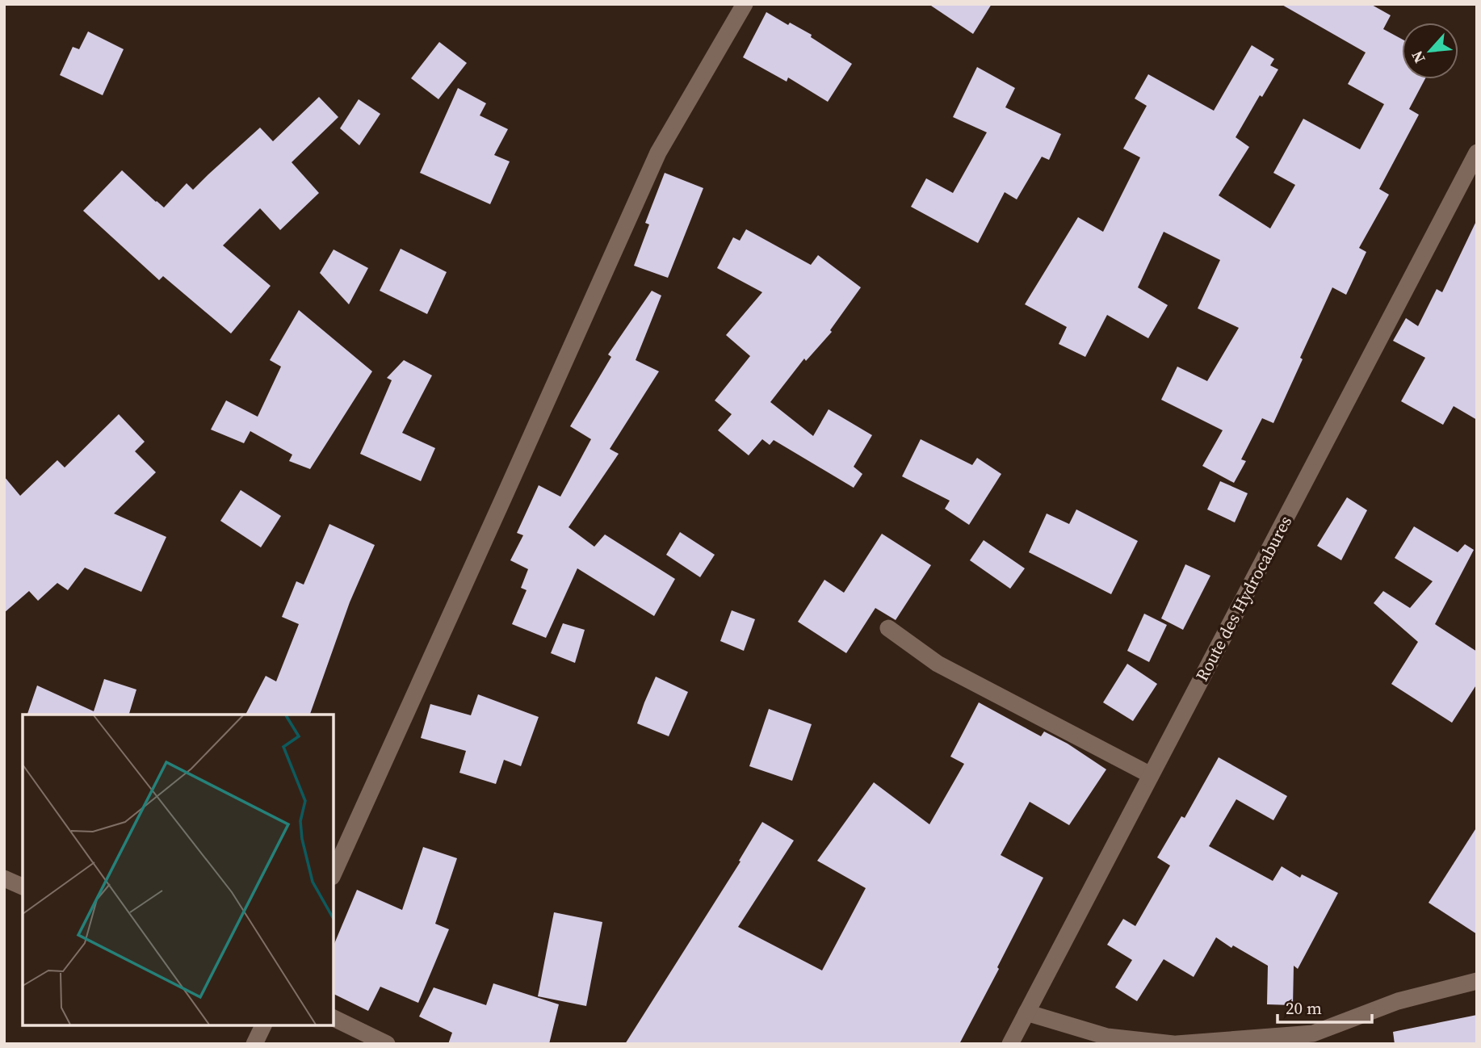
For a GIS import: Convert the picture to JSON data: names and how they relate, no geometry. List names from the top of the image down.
{
  "streets": {
    "street": ["Route des Hydrocabures"]
  },
  "scale_bar": "20 m",
  "north": "bottom left"
}
